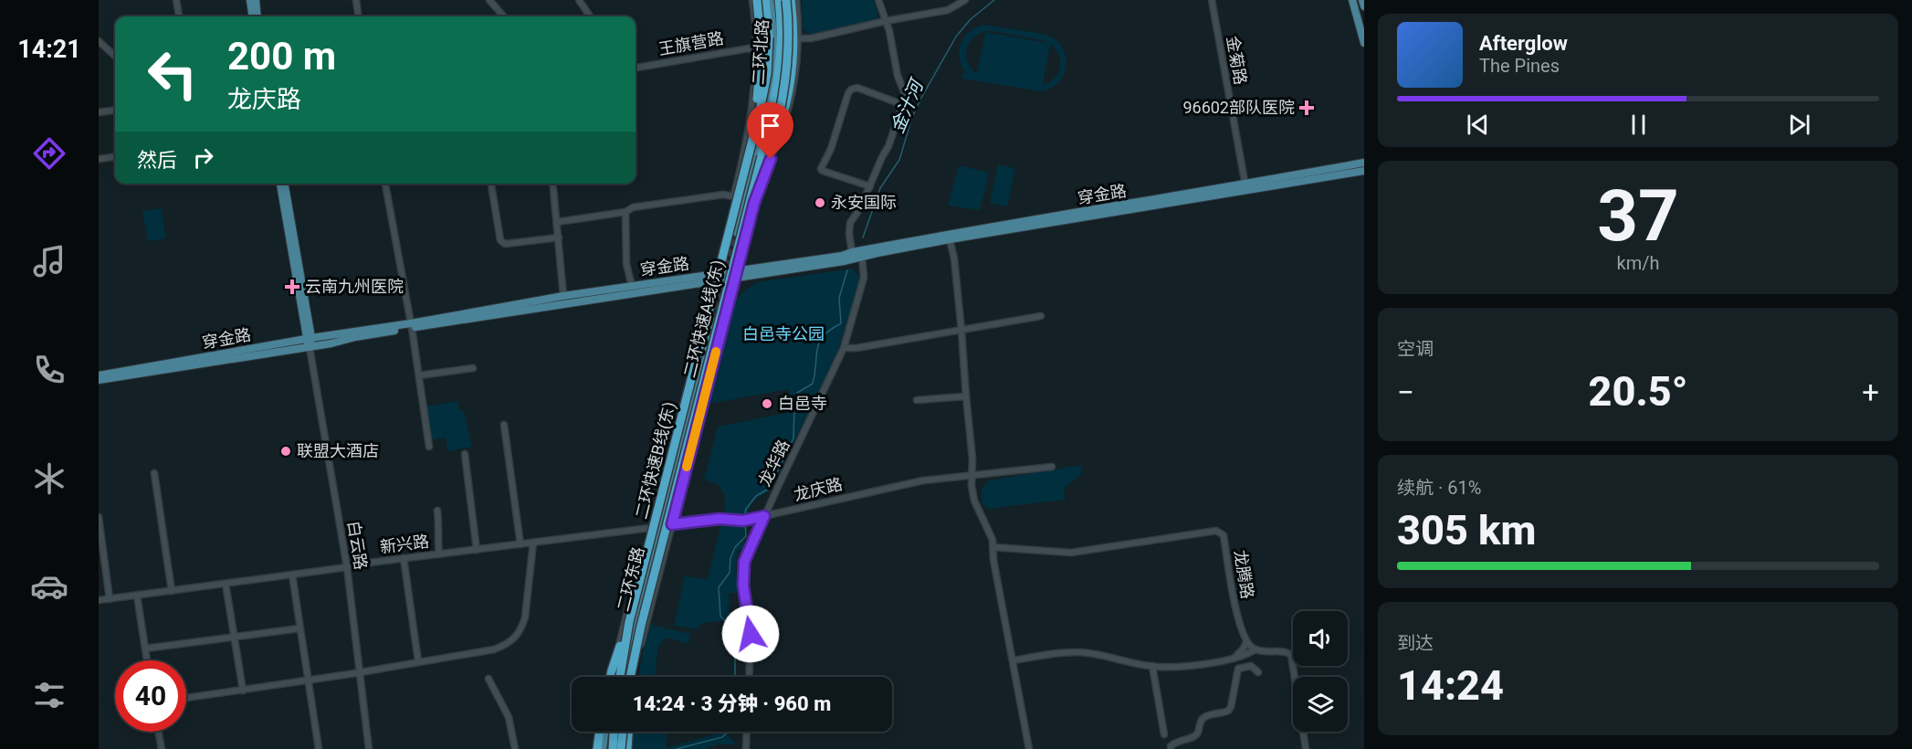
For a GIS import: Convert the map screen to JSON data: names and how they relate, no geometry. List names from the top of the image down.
{
  "streets": {
    "highway": ["二环快速A线(东)", "二环快速B线(东)"],
    "main road": [
      "二环北路",
      "穿金路",
      "白云路",
      "二环东路"
    ],
    "street": [
      "王旗营路",
      "金菊路",
      "龙华路",
      "龙庆路",
      "新兴路",
      "龙腾路"
    ]
  },
  "crossings": [
    ["金菊路", "穿金路"],
    ["穿金路", "龙华路"],
    ["穿金路", "白云路"],
    ["龙华路", "龙庆路"],
    ["新兴路", "白云路"]
  ],
  "water": ["金汁河"],
  "parks": ["白邑寺公园"],
  "places": {
    "health": ["96602部队医院", "云南九州医院"],
    "other": ["永安国际", "白邑寺", "联盟大酒店"]
  },
  "page": {
    "tabs": "14:21",
    "turn": ["200 m", "龙庆路"],
    "song": ["Afterglow", "The Pines"],
    "then": "然后",
    "tile": [
      ["37", "km/h"],
      "空调",
      ["续航 · 61%", "305 km"],
      ["到达", "14:24"]
    ],
    "heat": ["−", "20.5°", "+"],
    "limit": "40",
    "trip": "14:24 · 3 分钟 · 960 m"
  }
}
